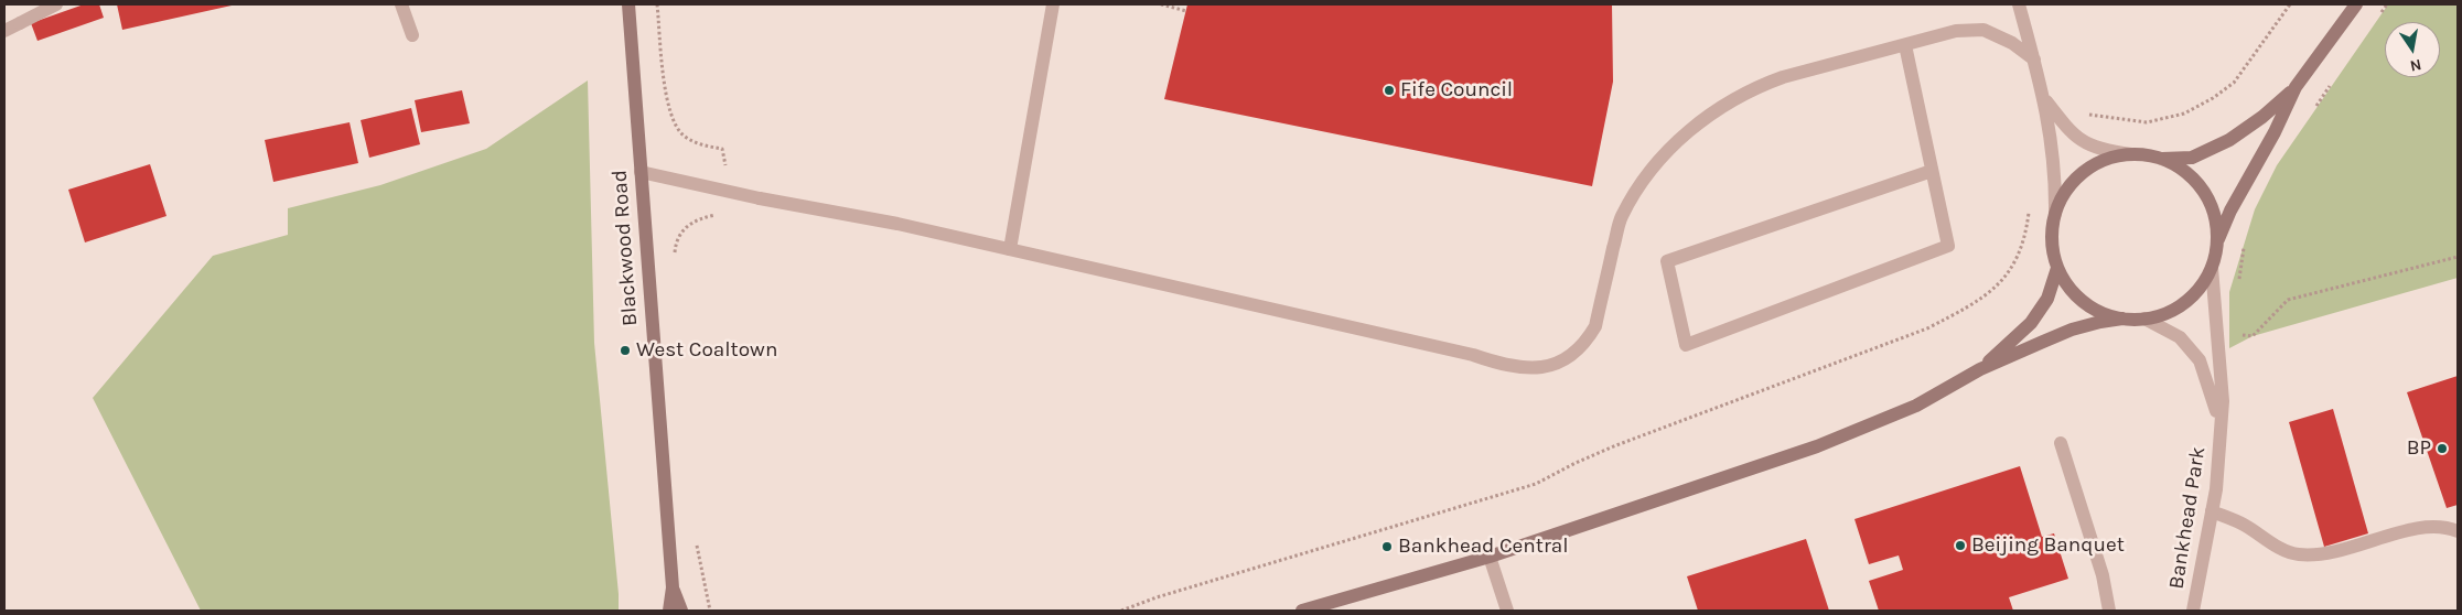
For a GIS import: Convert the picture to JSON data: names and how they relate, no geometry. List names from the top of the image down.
{
  "streets": {
    "main road": ["Blackwood Road"],
    "street": ["Bankhead Park"]
  },
  "places": [
    "Fife Council",
    "West Coaltown",
    "BP",
    "Beijing Banquet",
    "Bankhead Central"
  ],
  "north": "bottom"
}
